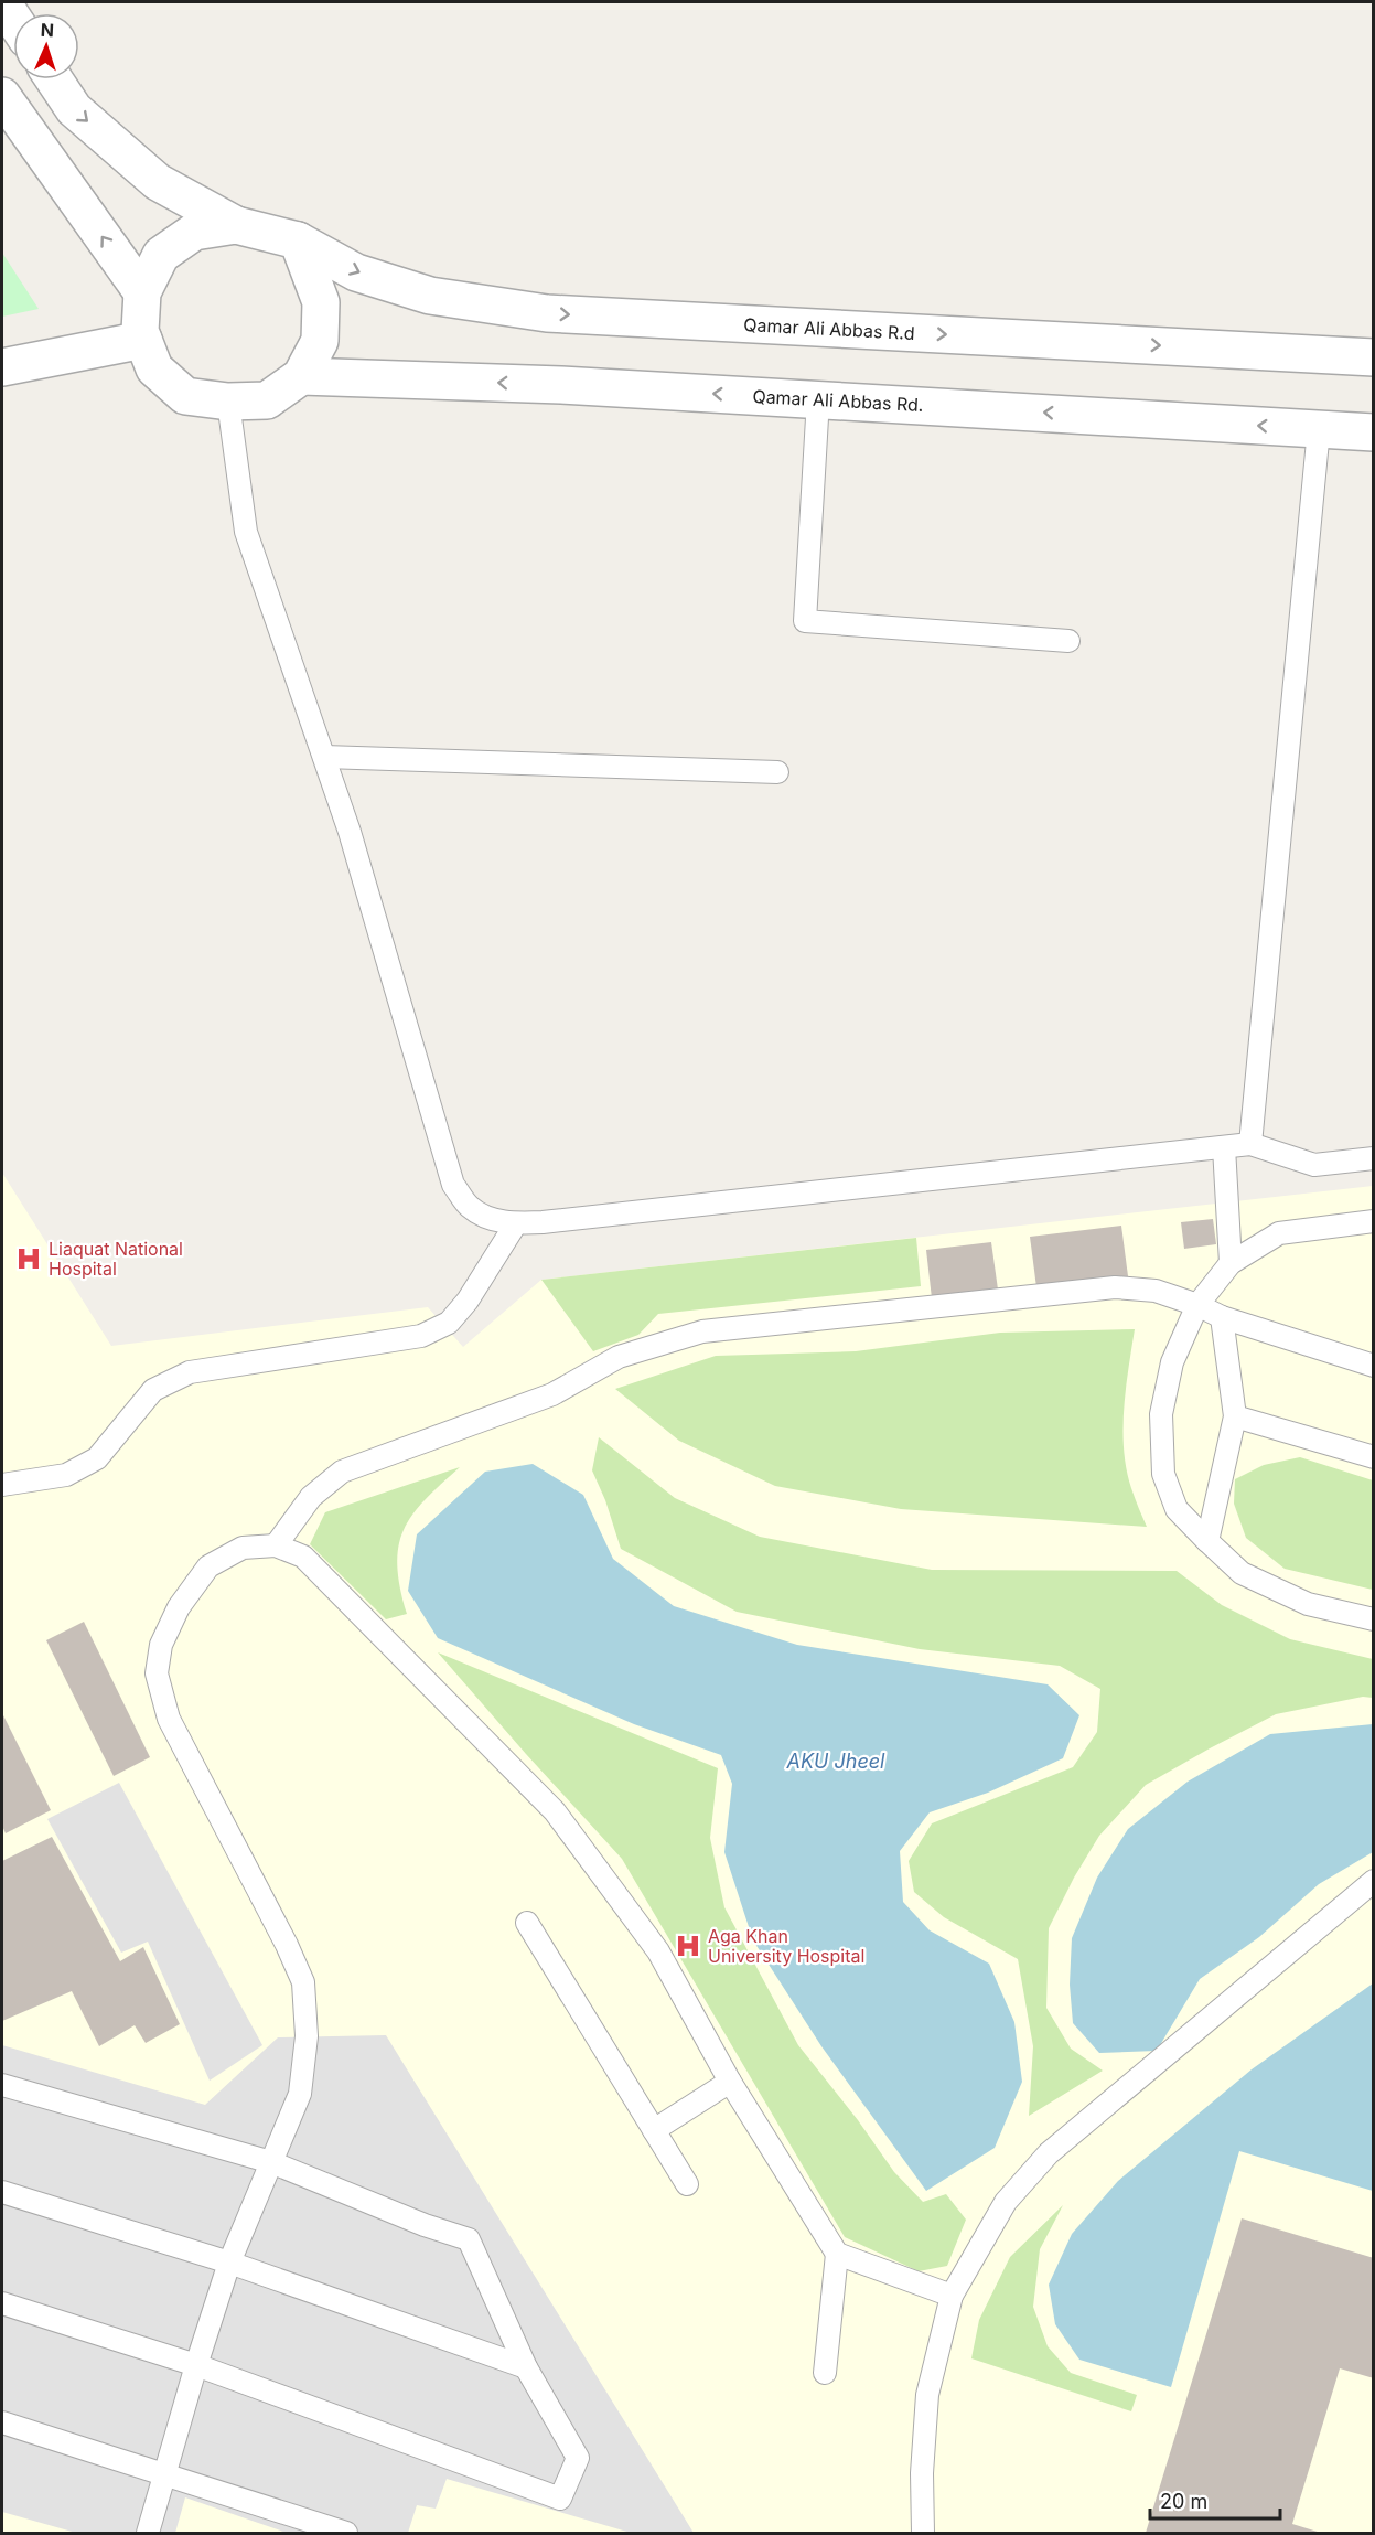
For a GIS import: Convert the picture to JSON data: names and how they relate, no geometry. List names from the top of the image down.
{
  "streets": {
    "street": ["Qamar Ali Abbas R.d", "Qamar Ali Abbas Rd."]
  },
  "crossings": [
    ["Qamar Ali Abbas R.d", "Qamar Ali Abbas Rd."]
  ],
  "one_way": ["Qamar Ali Abbas R.d", "Qamar Ali Abbas Rd."],
  "water": ["AKU Jheel"],
  "places": {
    "hospital": ["Liaquat National Hospital", "Aga Khan University Hospital"]
  },
  "scale_bar": "20 m",
  "north": "top"
}
